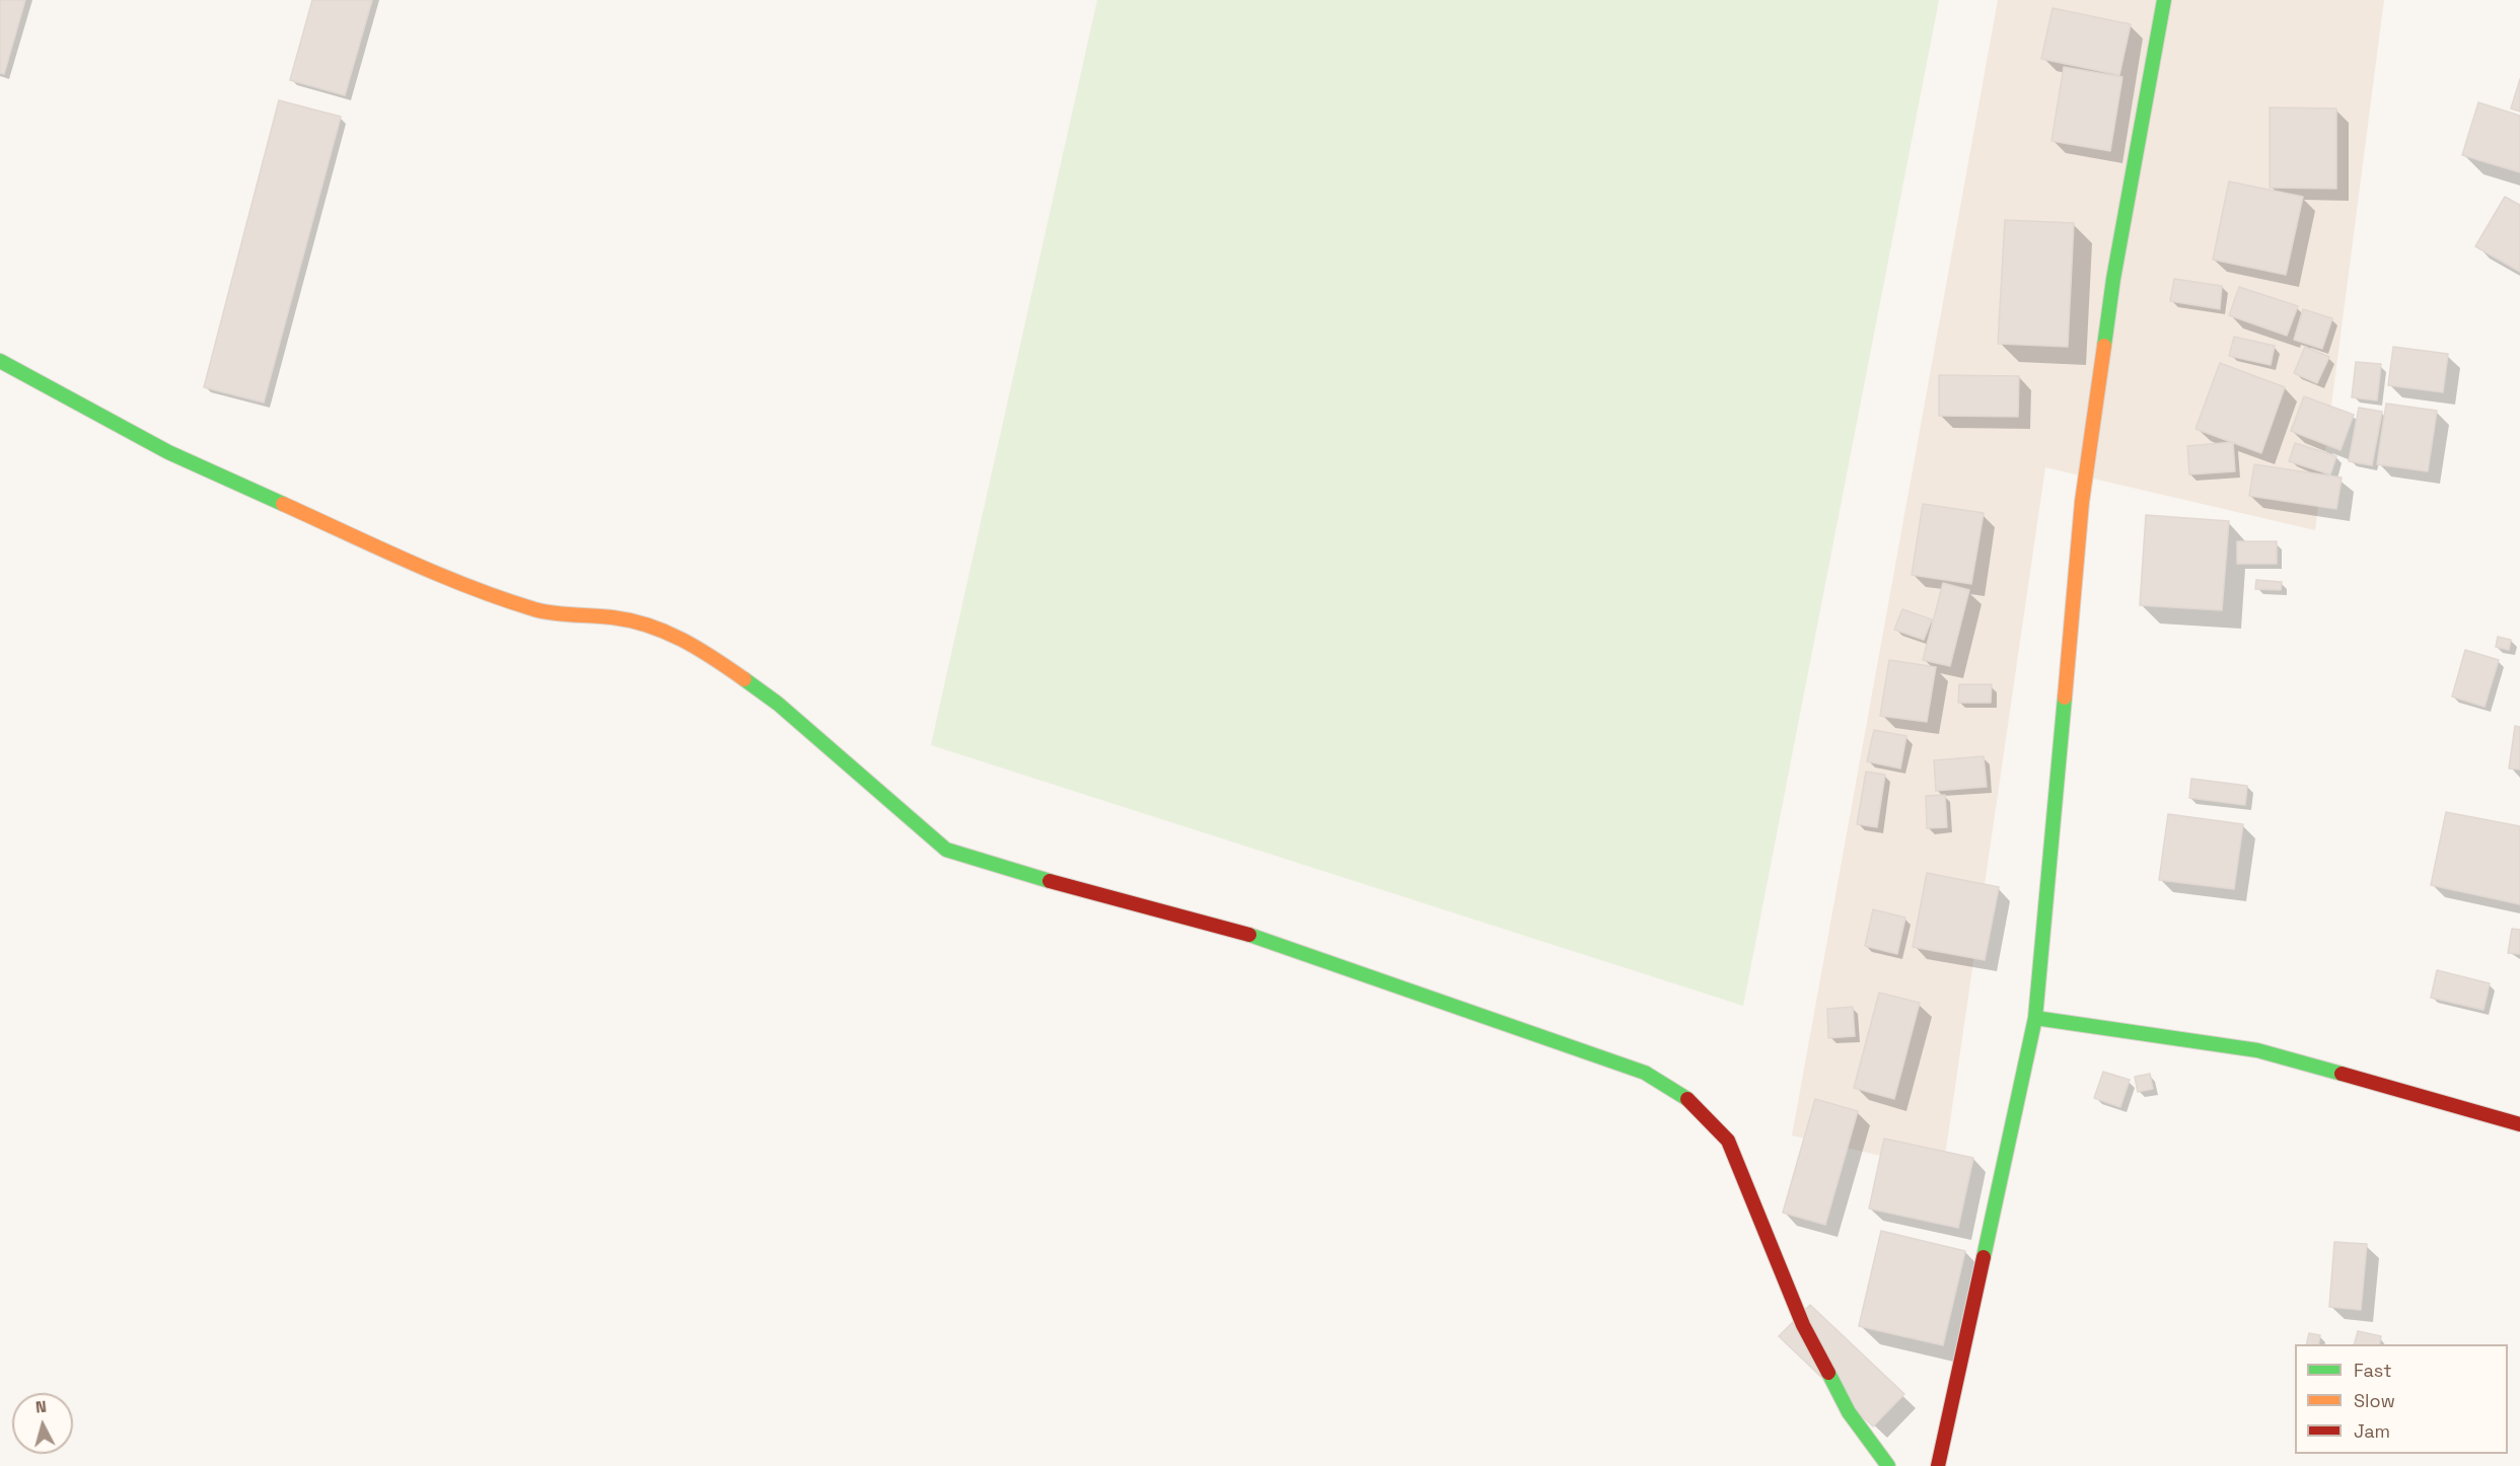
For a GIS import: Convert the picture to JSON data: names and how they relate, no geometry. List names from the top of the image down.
{
  "legend": ["Fast", "Slow", "Jam"],
  "north": "top"
}
